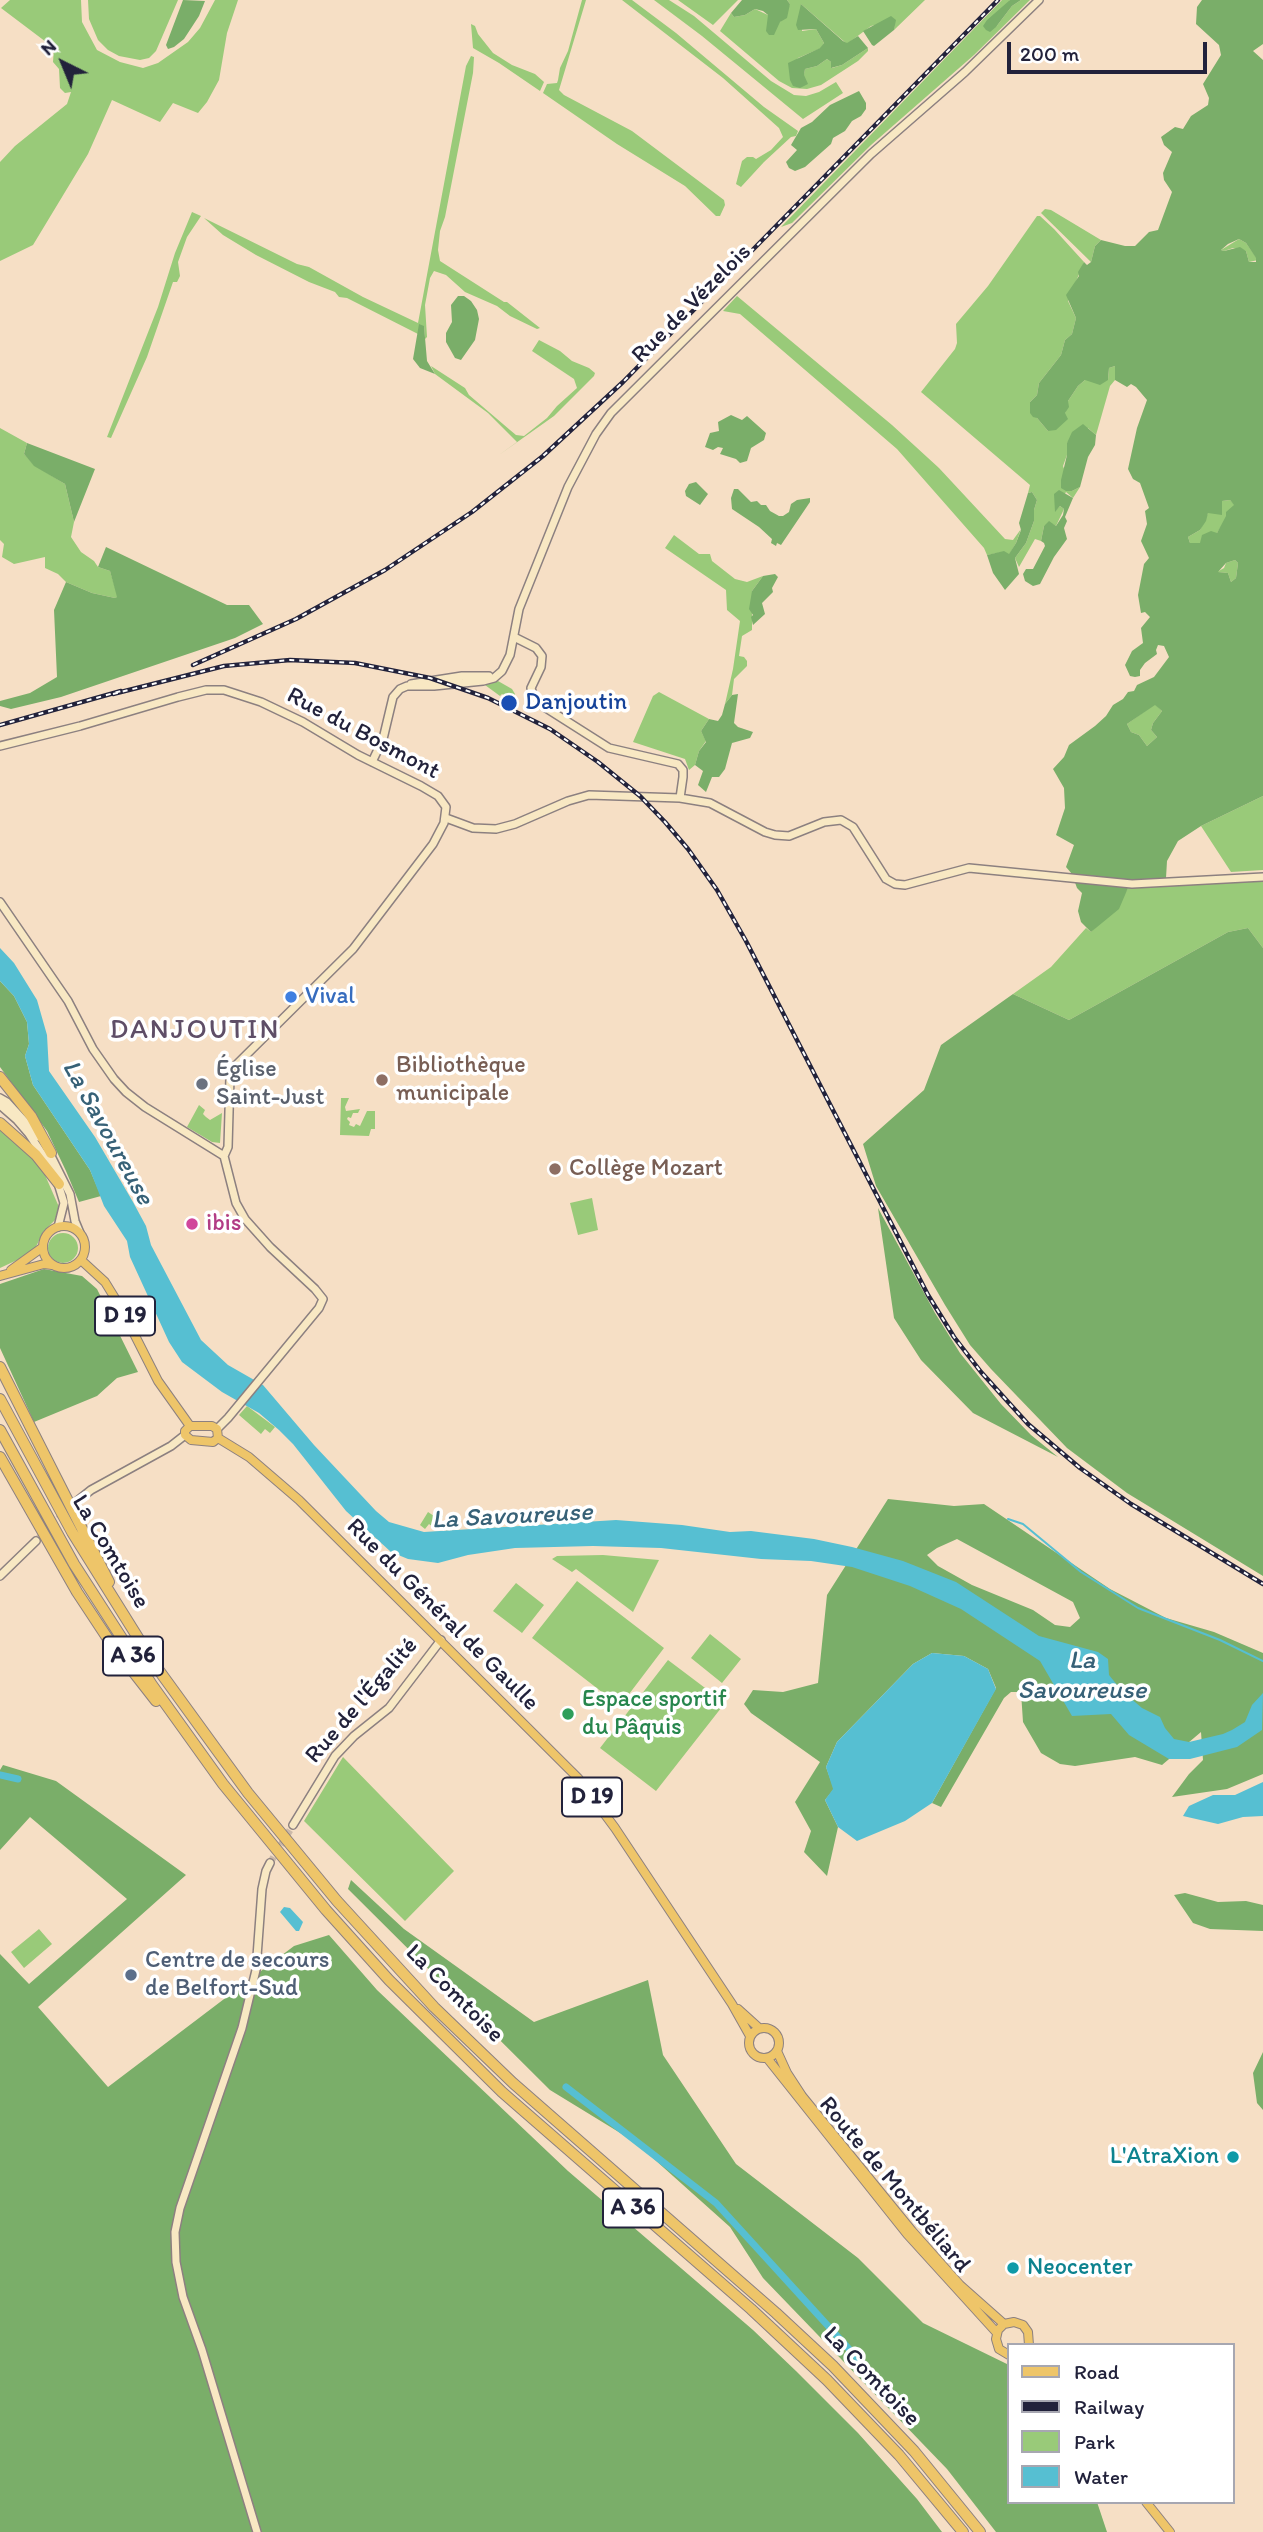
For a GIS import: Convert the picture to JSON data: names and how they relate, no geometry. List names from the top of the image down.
{
  "streets": {
    "highway": ["La Comtoise", "A 36"],
    "main road": ["D 19", "Rue du Général de Gaulle", "Route de Montbéliard"],
    "street": ["Rue de Vézelois", "Rue du Bosmont", "Rue de l'Égalité"]
  },
  "crossings": [
    ["D 19", "Rue du Général de Gaulle"],
    ["D 19", "Route de Montbéliard"],
    ["Rue du Général de Gaulle", "Rue de l'Égalité"]
  ],
  "districts": ["DANJOUTIN"],
  "water": ["La Savoureuse"],
  "places": [
    "Danjoutin",
    "Vival",
    "Bibliothèque municipale",
    "Église Saint-Just",
    "Collège Mozart",
    "ibis",
    "Espace sportif du Pâquis",
    "Centre de secours de Belfort-Sud",
    "L'AtraXion",
    "Neocenter"
  ],
  "legend": [
    "Road",
    "Railway",
    "Park",
    "Water"
  ],
  "scale_bar": "200 m",
  "north": "top left"
}
